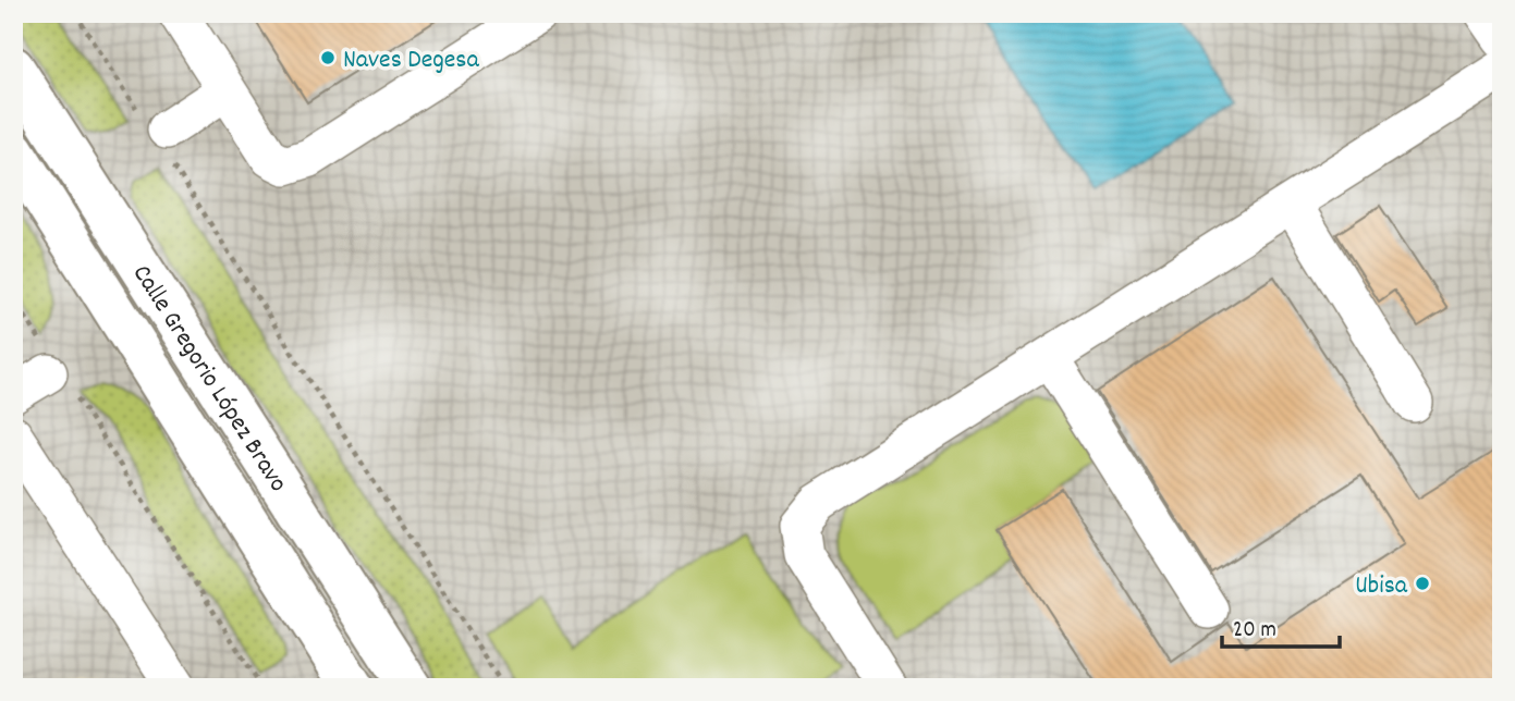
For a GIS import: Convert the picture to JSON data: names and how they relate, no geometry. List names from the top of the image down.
{
  "streets": {
    "main road": ["Calle Gregorio López Bravo"]
  },
  "places": ["Naves Degesa", "Ubisa"],
  "scale_bar": "20 m"
}
